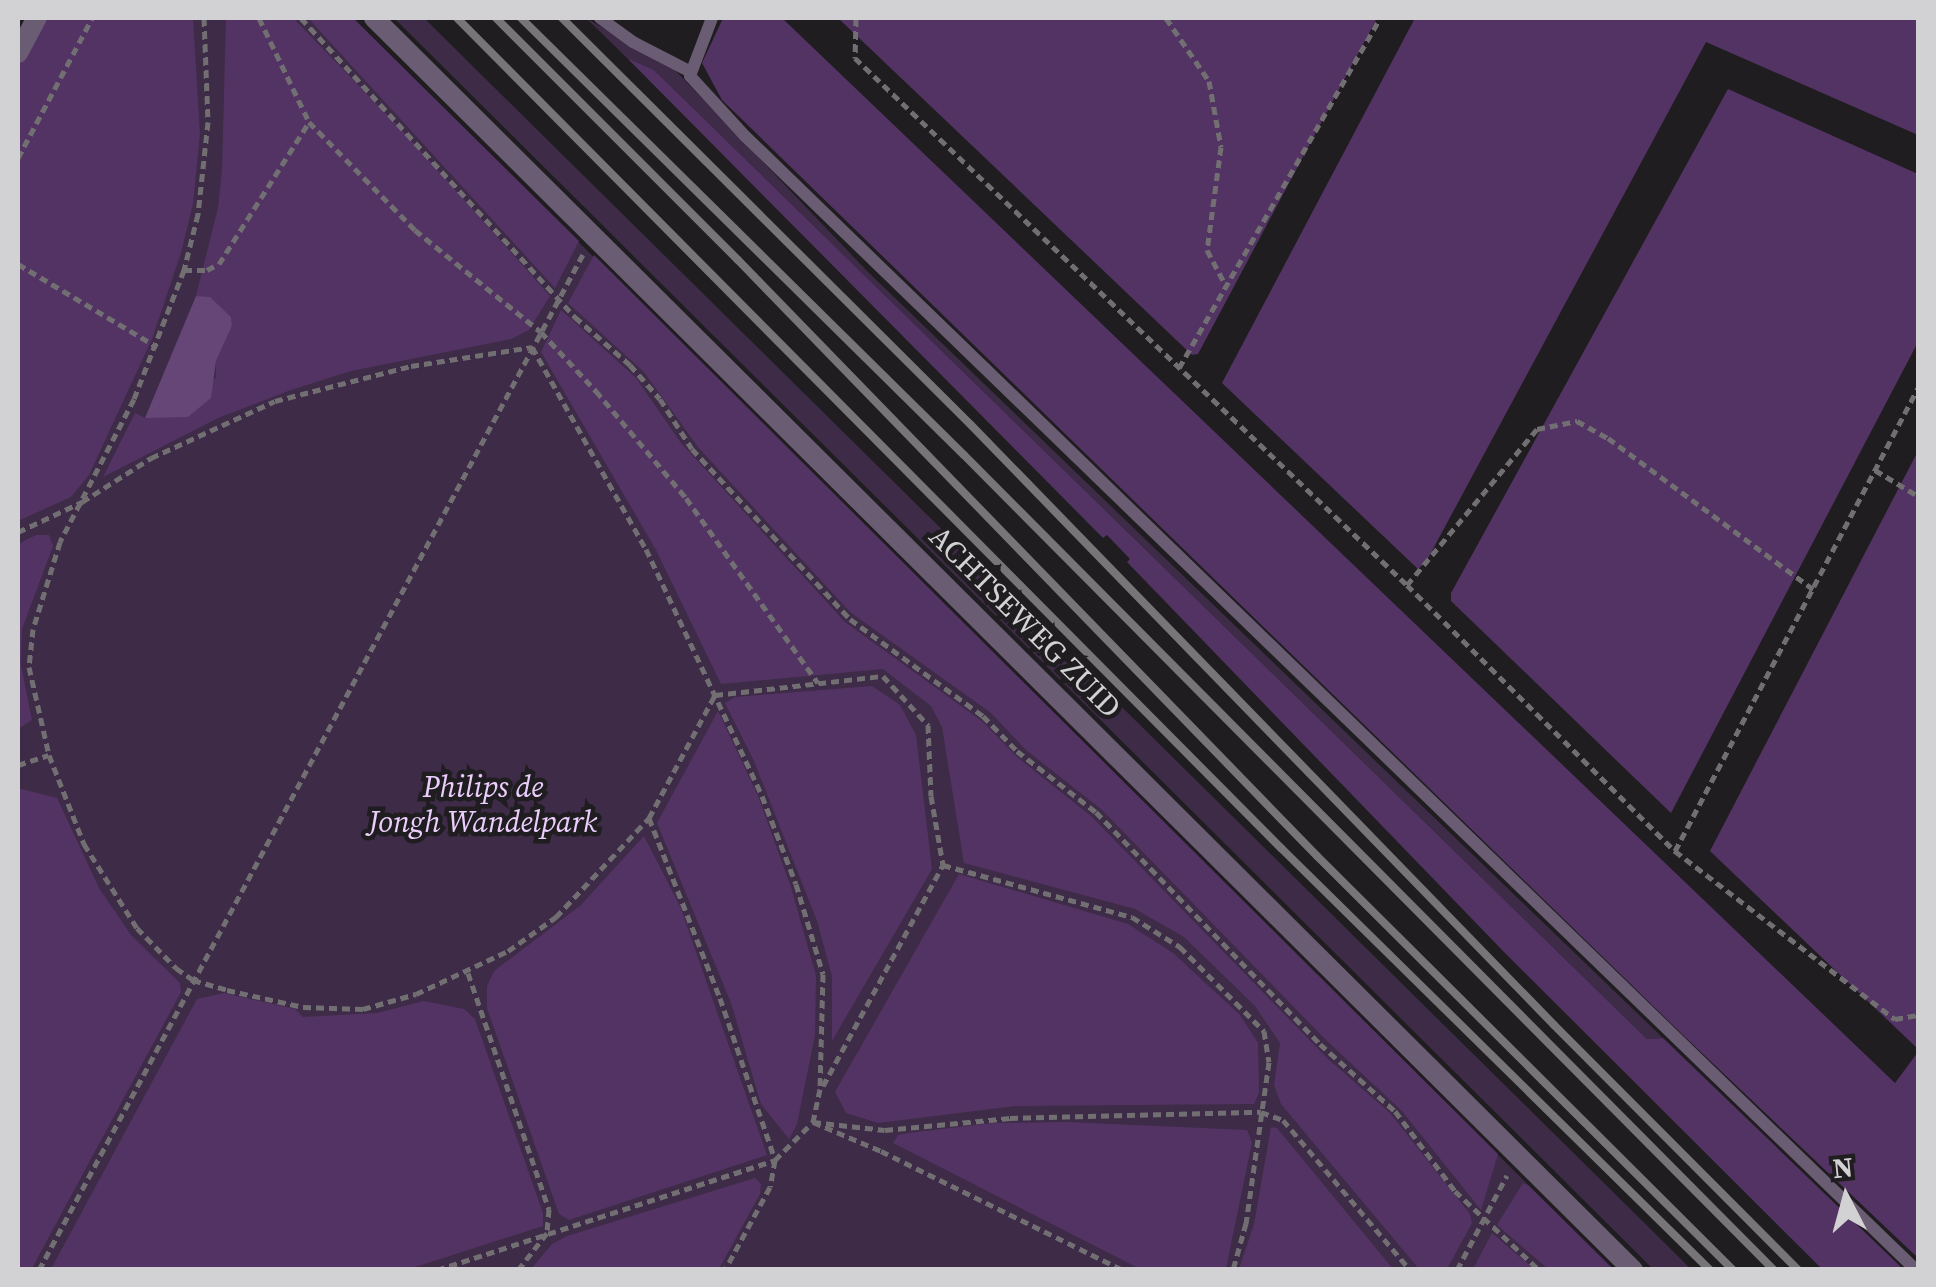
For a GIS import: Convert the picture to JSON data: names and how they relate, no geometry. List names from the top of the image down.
{
  "streets": {
    "street": ["ACHTSEWEG ZUID"]
  },
  "parks": ["Philips de Jongh Wandelpark"],
  "north": "top"
}
